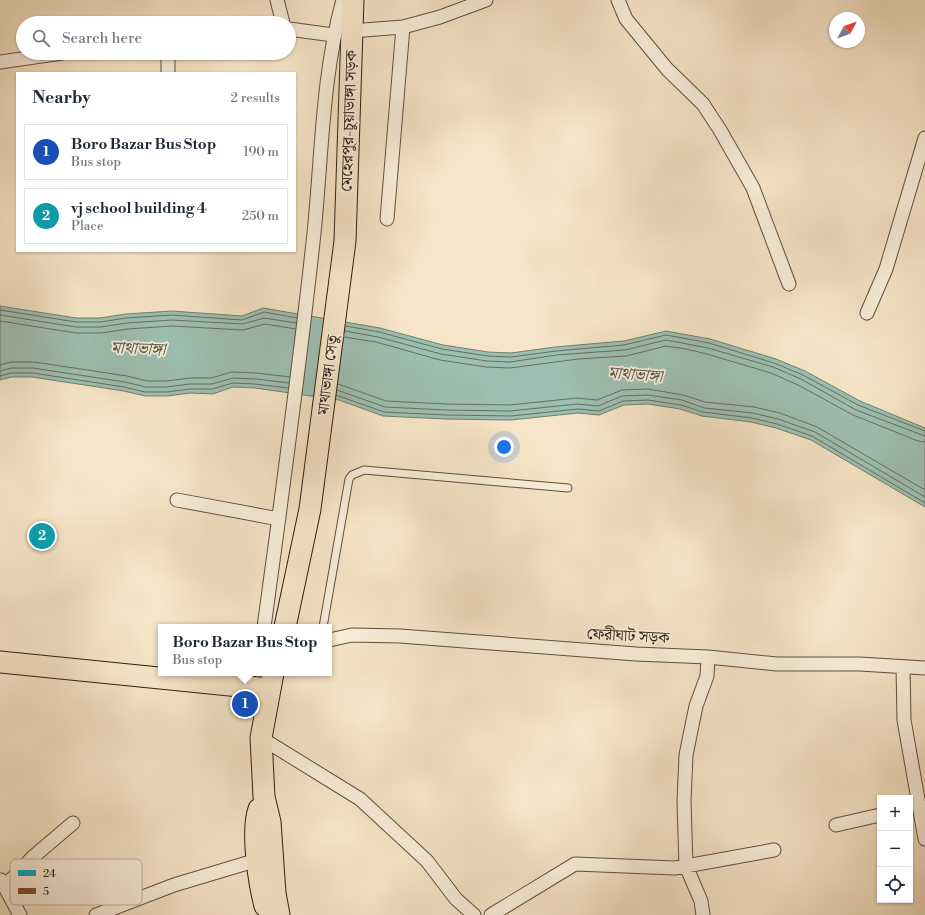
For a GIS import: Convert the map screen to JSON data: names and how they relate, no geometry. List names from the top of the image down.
{
  "streets": {
    "main road": ["মেহেরপুর-চুয়াডাঙ্গা সড়ক", "মাথাভাঙ্গা সেতু"],
    "street": ["ফেরীঘাট সড়ক"]
  },
  "crossings": [
    ["মেহেরপুর-চুয়াডাঙ্গা সড়ক", "মাথাভাঙ্গা সেতু"]
  ],
  "water": ["মাথাভাঙ্গা"],
  "legend": ["24", "5"],
  "north": "top right",
  "page": {
    "search": "Search here",
    "heading": ["Nearby", "2 results"],
    "list": [
      {
        "mark": "1",
        "name": "Boro Bazar Bus Stop",
        "note": "Bus stop",
        "value": "190 m"
      },
      {
        "mark": "2",
        "name": "vj school building 4",
        "note": "Place",
        "value": "250 m"
      }
    ],
    "pins": ["2", "1"],
    "popup": ["Boro Bazar Bus Stop", "Bus stop"],
    "map_buttons": ["+", "−"]
  }
}
